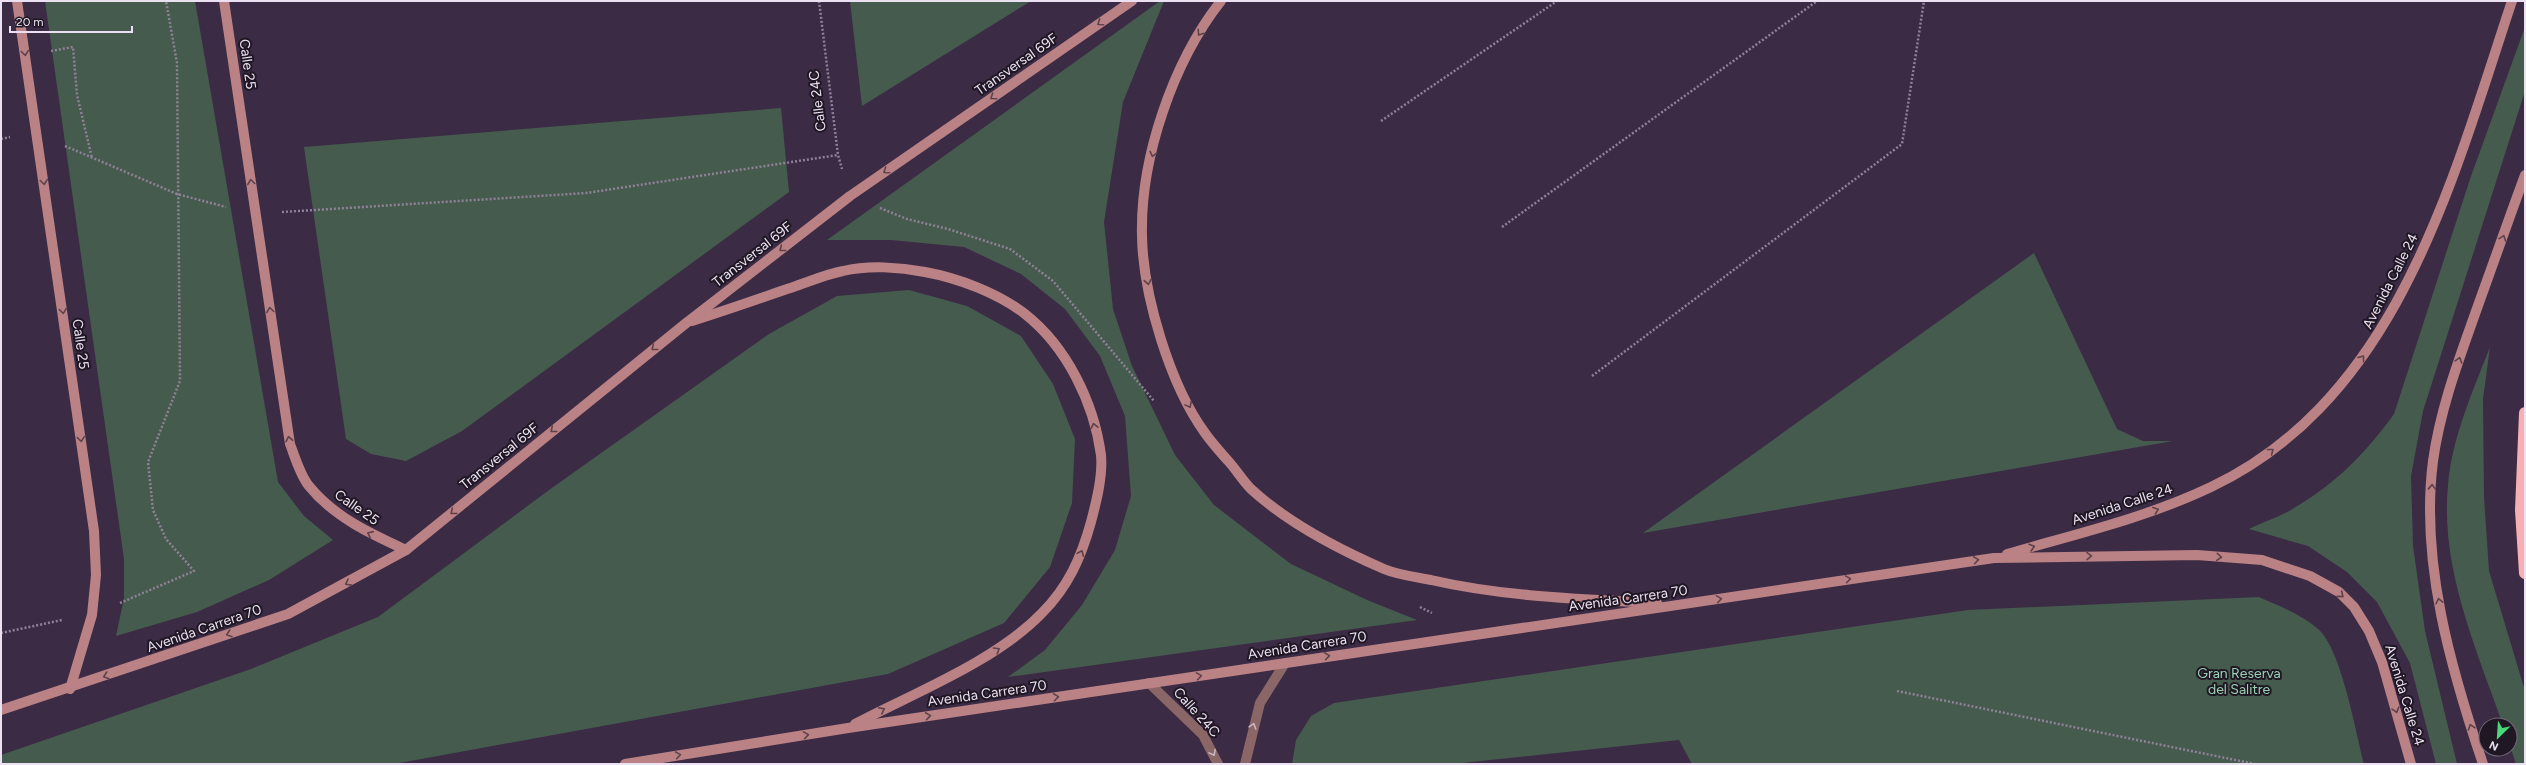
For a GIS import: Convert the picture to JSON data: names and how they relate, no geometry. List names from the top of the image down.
{
  "streets": {
    "main road": [
      "Calle 25",
      "Transversal 69F",
      "Avenida Calle 24",
      "Avenida Carrera 70"
    ],
    "street": ["Calle 24C"]
  },
  "crossings": [
    ["Calle 25", "Transversal 69F"],
    ["Calle 25", "Avenida Carrera 70"],
    ["Transversal 69F", "Calle 24C"],
    ["Transversal 69F", "Avenida Carrera 70"],
    ["Calle 24C", "Avenida Carrera 70"],
    ["Avenida Calle 24", "Avenida Carrera 70"]
  ],
  "one_way": ["Transversal 69F"],
  "parks": ["Gran Reserva del Salitre"],
  "scale_bar": "20 m",
  "north": "bottom left"
}
